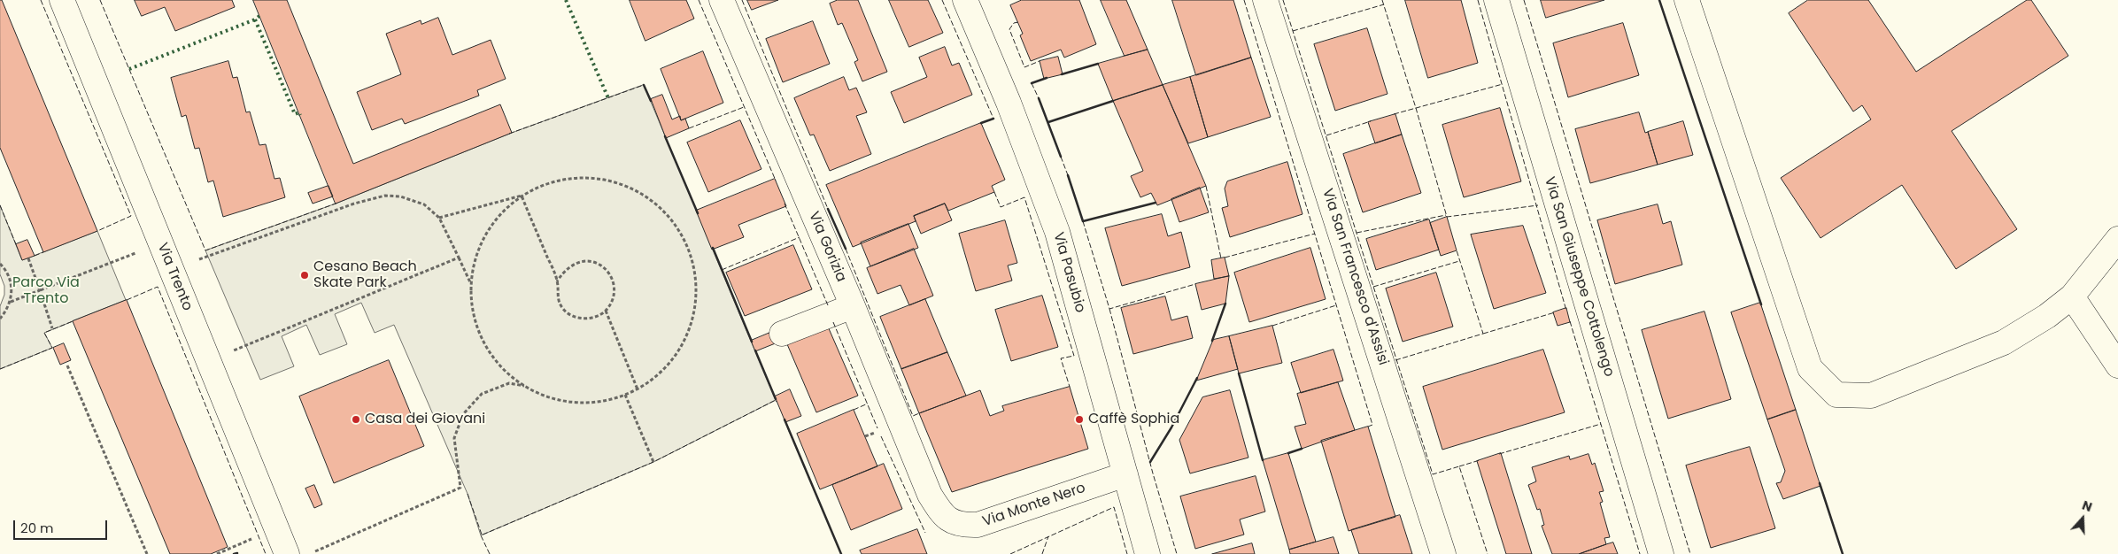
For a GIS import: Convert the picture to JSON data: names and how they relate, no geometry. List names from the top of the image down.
{
  "streets": {
    "street": [
      "Via Gorizia",
      "Via Pasubio",
      "Via Trento",
      "Via San Francesco d'Assisi",
      "Via San Giuseppe Cottolengo",
      "Via Monte Nero"
    ]
  },
  "crossings": [
    ["Via Gorizia", "Via Monte Nero"],
    ["Via Pasubio", "Via Monte Nero"]
  ],
  "parks": ["Parco Via Trento"],
  "places": ["Cesano Beach Skate Park", "Casa dei Giovani", "Caffè Sophia"],
  "scale_bar": "20 m",
  "north": "top"
}
